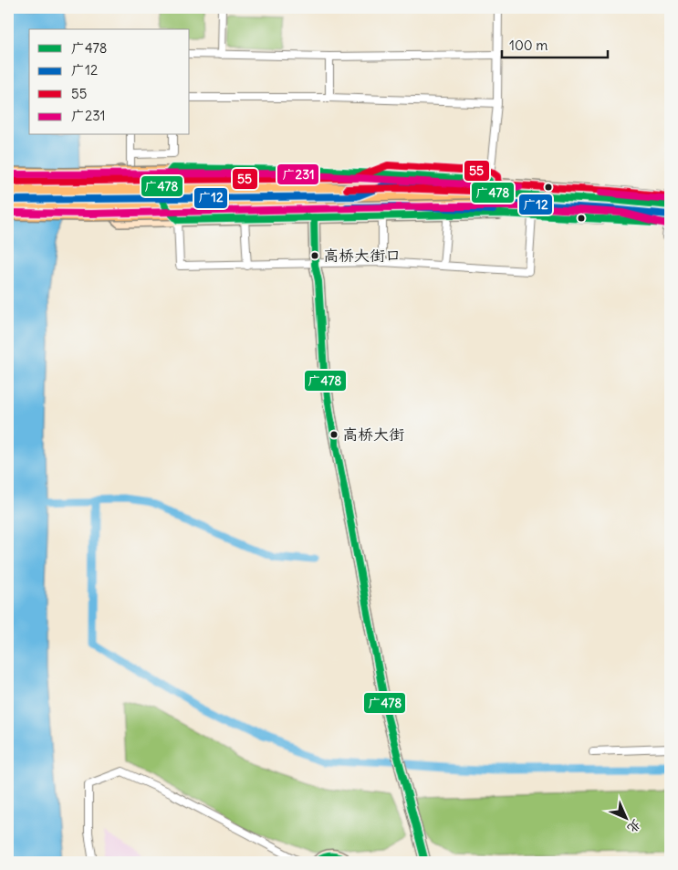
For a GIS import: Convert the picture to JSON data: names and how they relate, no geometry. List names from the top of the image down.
{
  "places": ["高桥大街口", "高桥大街"],
  "lines": [
    "transit line 55",
    "transit line 广478",
    "transit line 广231",
    "transit line 广12"
  ],
  "legend": [
    "广478",
    "广12",
    "55",
    "广231"
  ],
  "scale_bar": "100 m",
  "north": "bottom right"
}
